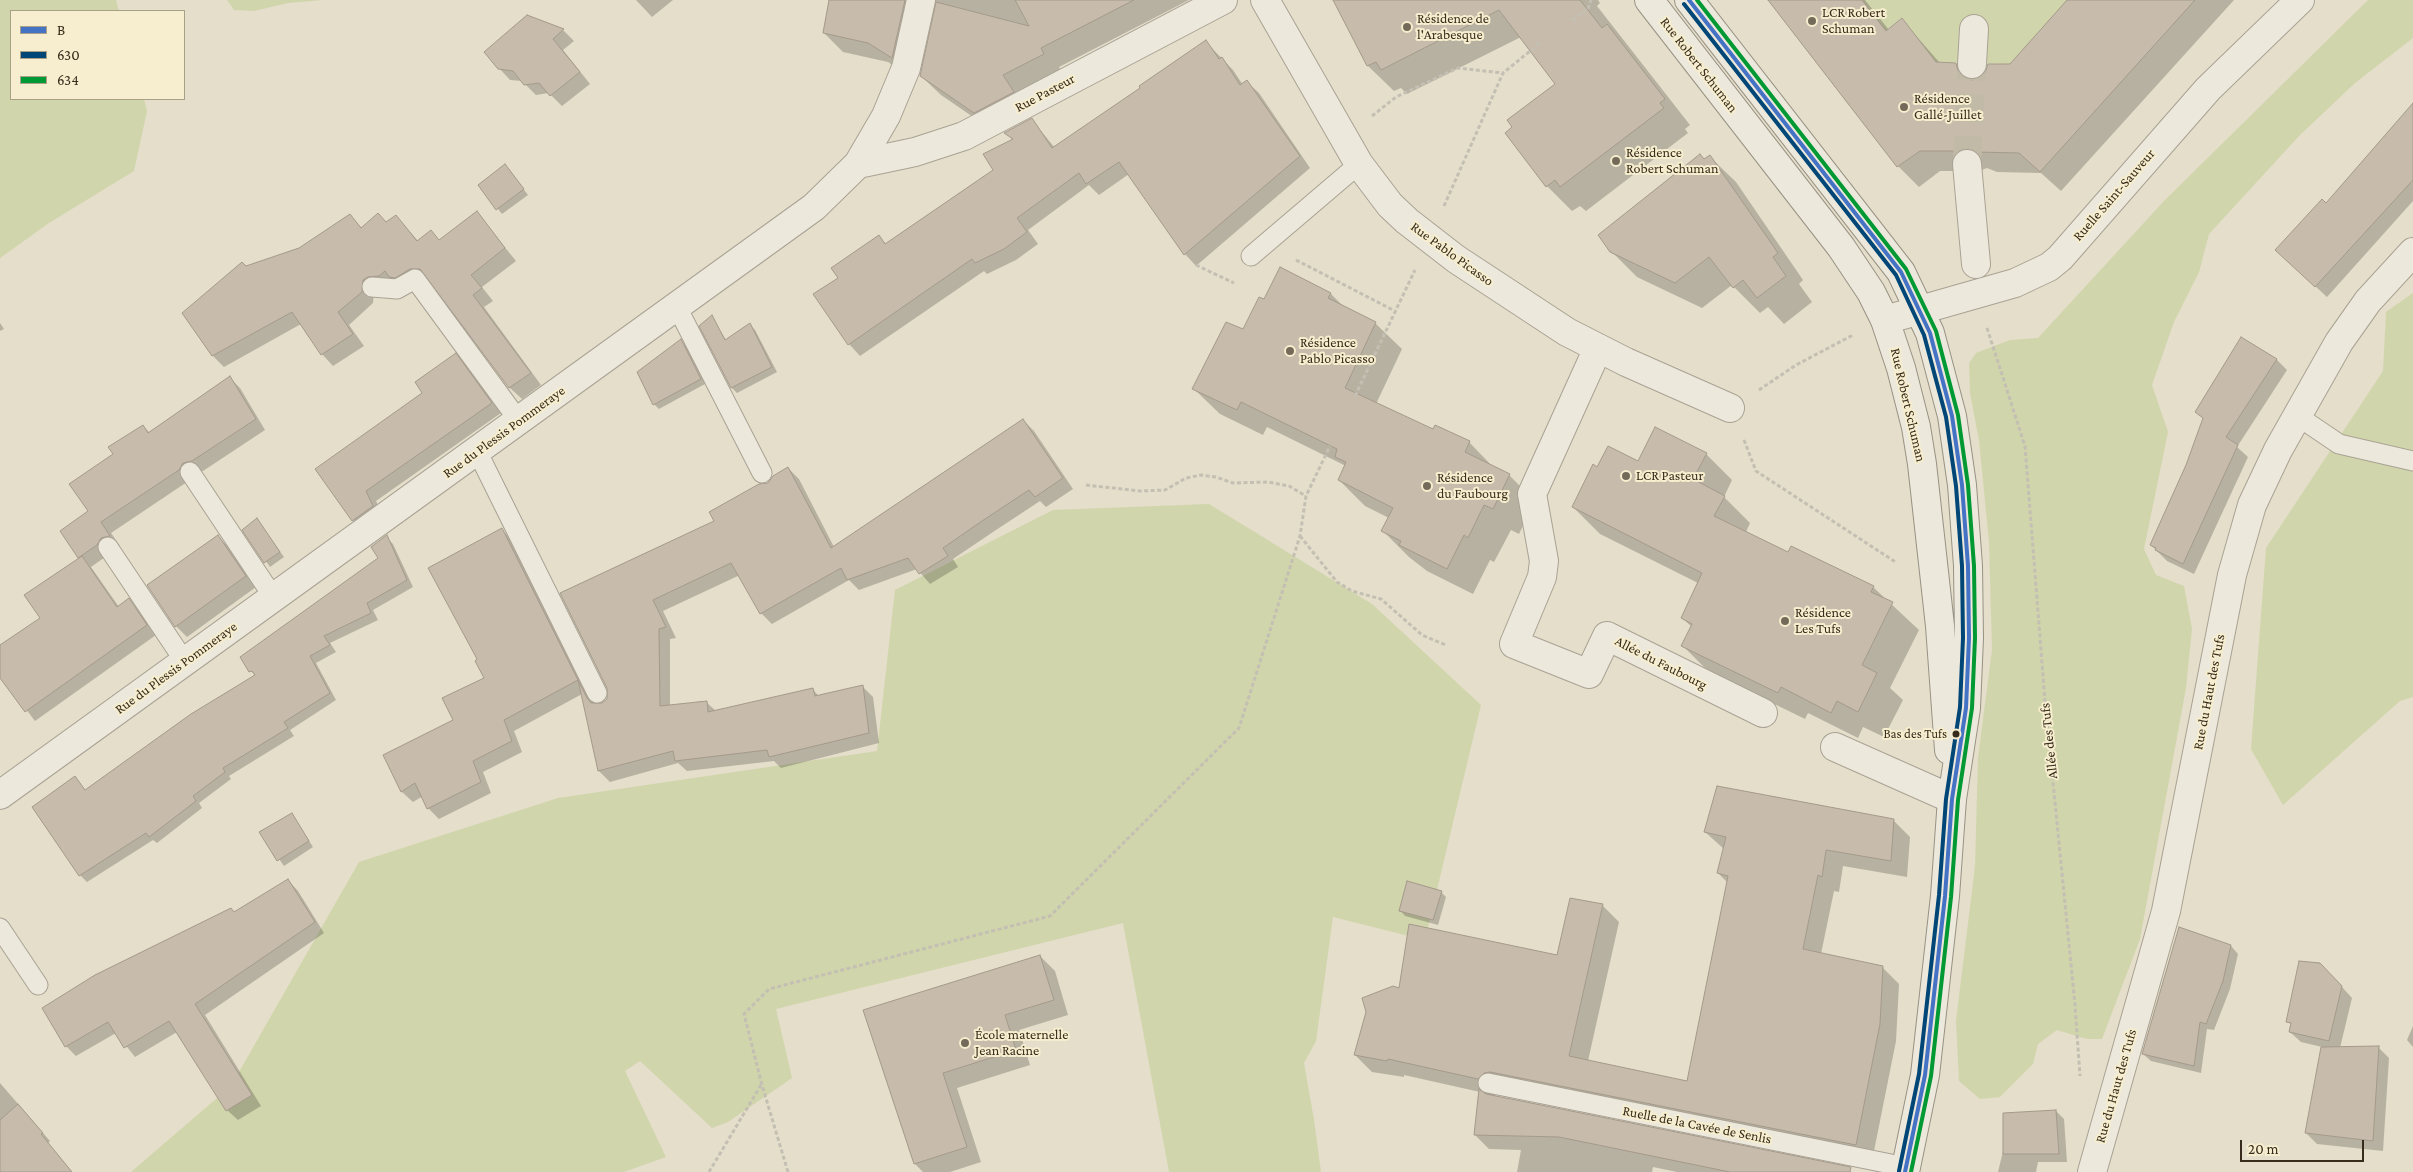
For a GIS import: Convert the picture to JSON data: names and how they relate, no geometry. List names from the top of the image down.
{
  "streets": {
    "street": [
      "Rue Robert Schuman",
      "Rue Pasteur",
      "Ruelle Saint-Sauveur",
      "Rue Pablo Picasso",
      "Rue du Plessis Pommeraye",
      "Allée du Faubourg",
      "Rue du Haut des Tufs"
    ],
    "lane": ["Ruelle de la Cavée de Senlis"],
    "path": ["Allée des Tufs"]
  },
  "crossings": [
    ["Rue Robert Schuman", "Ruelle Saint-Sauveur"],
    ["Rue Robert Schuman", "Ruelle de la Cavée de Senlis"],
    ["Rue Pasteur", "Rue du Plessis Pommeraye"],
    ["Rue Pablo Picasso", "Allée du Faubourg"]
  ],
  "places": [
    "LCR Robert Schuman",
    "Résidence de l'Arabesque",
    "Résidence Gallé-Juillet",
    "Résidence Robert Schuman",
    "Résidence Pablo Picasso",
    "LCR Pasteur",
    "Résidence du Faubourg",
    "Résidence Les Tufs",
    "Bas des Tufs",
    "École maternelle Jean Racine"
  ],
  "lines": ["transit line B", "transit line 634", "transit line 630"],
  "legend": ["B", "630", "634"],
  "scale_bar": "20 m"
}
